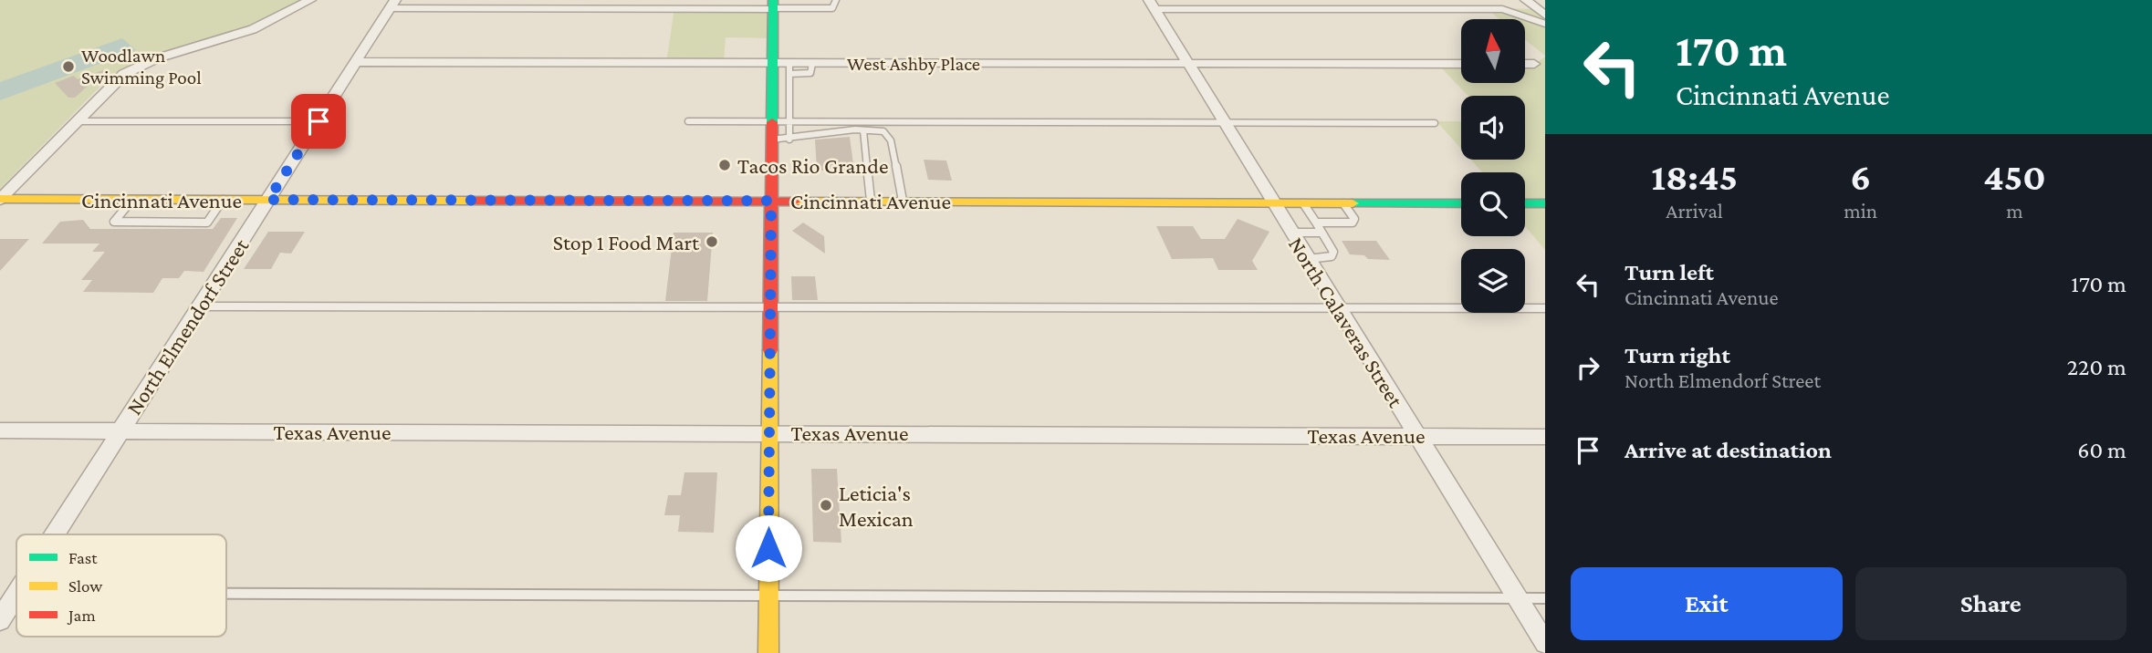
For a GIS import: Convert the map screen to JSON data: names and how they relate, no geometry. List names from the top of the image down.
{
  "streets": {
    "street": [
      "West Ashby Place",
      "Cincinnati Avenue",
      "North Calaveras Street",
      "North Elmendorf Street",
      "Texas Avenue"
    ]
  },
  "crossings": [
    ["West Ashby Place", "North Calaveras Street"],
    ["West Ashby Place", "North Elmendorf Street"],
    ["Cincinnati Avenue", "North Calaveras Street"],
    ["Cincinnati Avenue", "North Elmendorf Street"],
    ["North Calaveras Street", "Texas Avenue"],
    ["North Elmendorf Street", "Texas Avenue"]
  ],
  "places": [
    "Woodlawn Swimming Pool",
    "Tacos Rio Grande",
    "Stop 1 Food Mart",
    "Leticia's Mexican"
  ],
  "legend": ["Fast", "Slow", "Jam"],
  "north": "top",
  "page": {
    "turn": ["170 m", "Cincinnati Avenue"],
    "eta": [
      "18:45",
      "Arrival",
      "6",
      "min",
      "450",
      "m"
    ],
    "list": [
      {
        "name": "Turn left",
        "note": "Cincinnati Avenue",
        "value": "170 m"
      },
      {
        "name": "Turn right",
        "note": "North Elmendorf Street",
        "value": "220 m"
      },
      {
        "name": "Arrive at destination",
        "value": "60 m"
      }
    ],
    "buttons": ["Exit", "Share"]
  }
}
